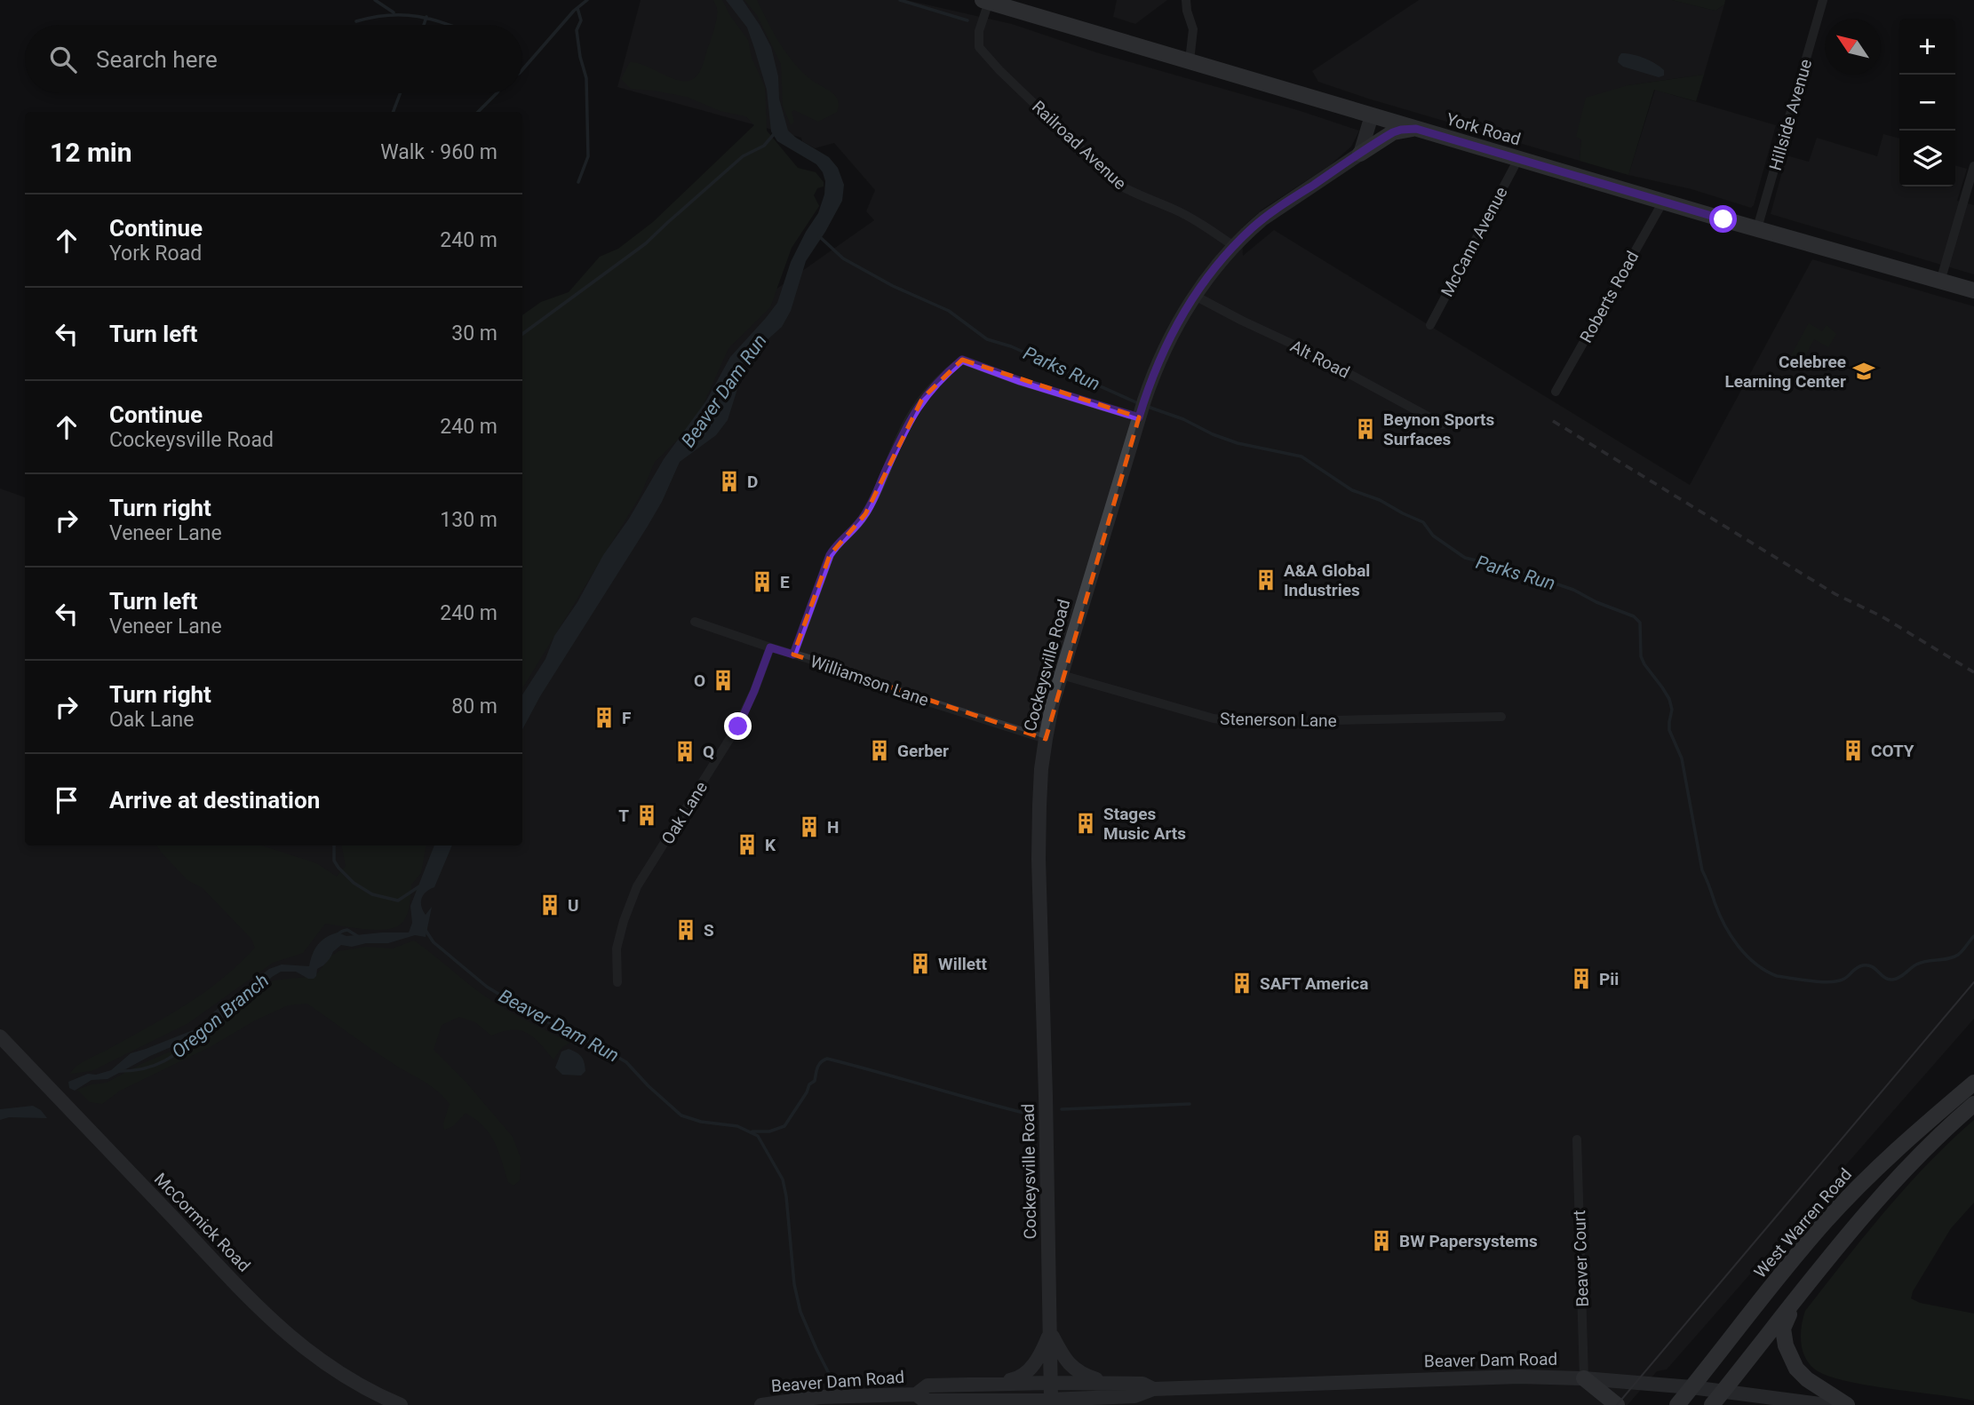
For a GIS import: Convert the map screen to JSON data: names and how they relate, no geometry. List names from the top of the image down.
{
  "streets": {
    "main road": [
      "York Road",
      "Cockeysville Road",
      "McCormick Road",
      "West Warren Road",
      "Beaver Dam Road"
    ],
    "street": [
      "Hillside Avenue",
      "Railroad Avenue",
      "McCann Avenue",
      "Roberts Road",
      "Alt Road",
      "Williamson Lane",
      "Stenerson Lane",
      "Oak Lane",
      "Beaver Court"
    ]
  },
  "crossings": [
    ["Hillside Avenue", "York Road"],
    ["York Road", "Railroad Avenue"],
    ["York Road", "McCann Avenue"],
    ["York Road", "Roberts Road"],
    ["Railroad Avenue", "Cockeysville Road"],
    ["Alt Road", "Cockeysville Road"],
    ["Cockeysville Road", "Williamson Lane"],
    ["Cockeysville Road", "Stenerson Lane"],
    ["Cockeysville Road", "Beaver Dam Road"],
    ["Williamson Lane", "Oak Lane"],
    ["West Warren Road", "Beaver Dam Road"],
    ["Beaver Court", "Beaver Dam Road"]
  ],
  "water": ["Parks Run", "Beaver Dam Run", "Oregon Branch"],
  "places": {
    "school or university": ["Celebree Learning Center"],
    "building": [
      "Beynon Sports Surfaces",
      "D",
      "A&A Global Industries",
      "E",
      "O",
      "F",
      "Gerber",
      "COTY",
      "Q",
      "T",
      "Stages Music Arts",
      "H",
      "K",
      "U",
      "S",
      "Willett",
      "Pii",
      "SAFT America",
      "BW Papersystems"
    ]
  },
  "north": "top left",
  "page": {
    "map_buttons": ["+", "−"],
    "search": "Search here",
    "heading": ["12 min", "Walk · 960 m"],
    "list": [
      ["Continue", "York Road", "240 m"],
      ["Turn left", "30 m"],
      ["Continue", "Cockeysville Road", "240 m"],
      ["Turn right", "Veneer Lane", "130 m"],
      ["Turn left", "Veneer Lane", "240 m"],
      ["Turn right", "Oak Lane", "80 m"],
      "Arrive at destination"
    ]
  }
}
